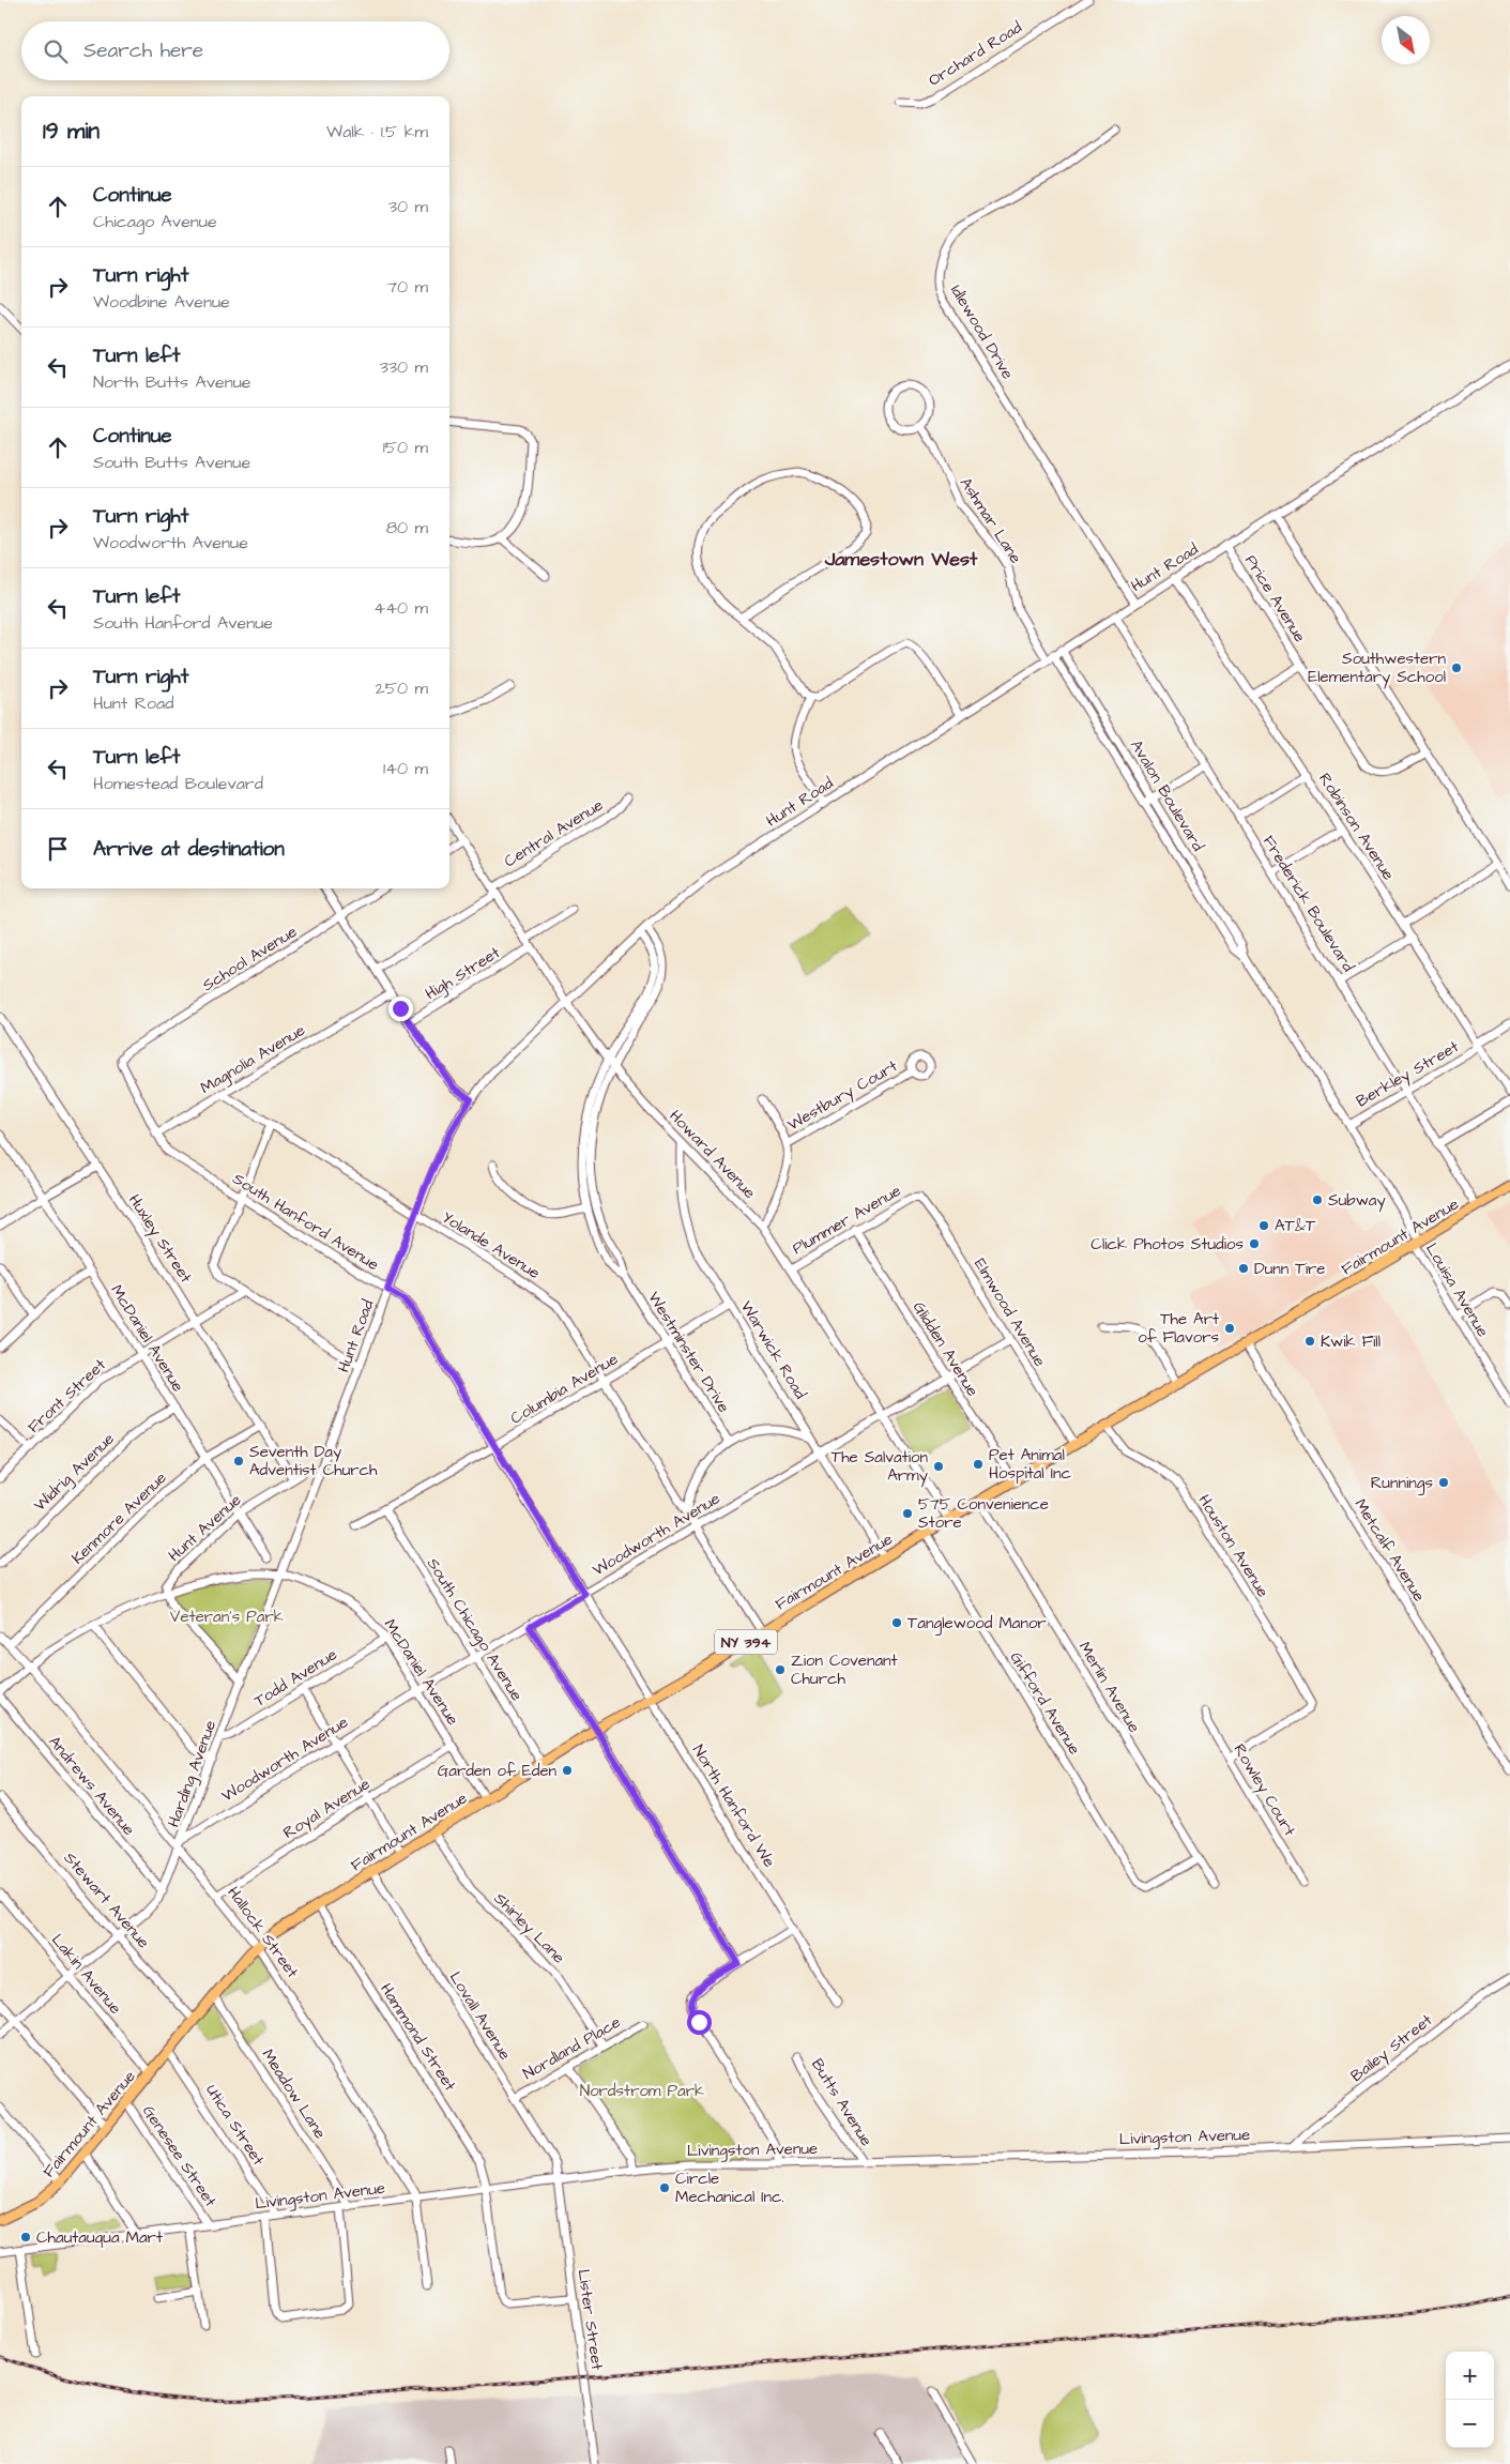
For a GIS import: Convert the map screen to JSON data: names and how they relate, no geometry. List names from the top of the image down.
{
  "streets": {
    "main road": ["Fairmount Avenue", "NY 394"],
    "street": [
      "Orchard Road",
      "Idlewood Drive",
      "Ashmar Lane",
      "Hunt Road",
      "Price Avenue",
      "Avalon Boulevard",
      "Robinson Avenue",
      "Central Avenue",
      "Frederick Boulevard",
      "School Avenue",
      "High Street",
      "Magnolia Avenue",
      "Berkley Street",
      "Westbury Court",
      "Howard Avenue",
      "Plummer Avenue",
      "South Hanford Avenue",
      "Huxley Street",
      "Yolande Avenue",
      "Louisa Avenue",
      "Elmwood Avenue",
      "McDaniel Avenue",
      "Glidden Avenue",
      "Warwick Road",
      "Westminster Drive",
      "Columbia Avenue",
      "Front Street",
      "Widrig Avenue",
      "Kenmore Avenue",
      "Hunt Avenue",
      "Woodworth Avenue",
      "Houston Avenue",
      "Metcalf Avenue",
      "South Chicago Avenue",
      "Todd Avenue",
      "Merlin Avenue",
      "Gifford Avenue",
      "Harding Avenue",
      "Andrews Avenue",
      "Rowley Court",
      "North Hanford We",
      "Royal Avenue",
      "Stewart Avenue",
      "Shirley Lane",
      "Hallock Street",
      "Lakin Avenue",
      "Lovall Avenue",
      "Hammond Street",
      "Nordland Place",
      "Bailey Street",
      "Meadow Lane",
      "Butts Avenue",
      "Utica Street",
      "Livingston Avenue",
      "Genesee Street",
      "Lister Street"
    ]
  },
  "crossings": [
    ["Idlewood Drive", "Hunt Road"],
    ["Ashmar Lane", "Hunt Road"],
    ["Ashmar Lane", "Avalon Boulevard"],
    ["Hunt Road", "Price Avenue"],
    ["Hunt Road", "Avalon Boulevard"],
    ["Hunt Road", "Robinson Avenue"],
    ["Hunt Road", "Frederick Boulevard"],
    ["Hunt Road", "Howard Avenue"],
    ["Hunt Road", "South Hanford Avenue"],
    ["Hunt Road", "Yolande Avenue"],
    ["Hunt Road", "Westminster Drive"],
    ["Hunt Road", "Harding Avenue"],
    ["Avalon Boulevard", "Berkley Street"],
    ["Avalon Boulevard", "Fairmount Avenue"],
    ["Avalon Boulevard", "Louisa Avenue"],
    ["Robinson Avenue", "Berkley Street"],
    ["Central Avenue", "Howard Avenue"],
    ["Frederick Boulevard", "Berkley Street"],
    ["Frederick Boulevard", "Fairmount Avenue"],
    ["School Avenue", "Magnolia Avenue"],
    ["School Avenue", "South Hanford Avenue"],
    ["High Street", "Howard Avenue"],
    ["Magnolia Avenue", "South Hanford Avenue"],
    ["Magnolia Avenue", "Yolande Avenue"],
    ["Howard Avenue", "Plummer Avenue"],
    ["Howard Avenue", "Fairmount Avenue"],
    ["Howard Avenue", "Warwick Road"],
    ["Howard Avenue", "Westminster Drive"],
    ["Howard Avenue", "Woodworth Avenue"],
    ["Plummer Avenue", "Elmwood Avenue"],
    ["Plummer Avenue", "Glidden Avenue"],
    ["South Hanford Avenue", "Fairmount Avenue"],
    ["South Hanford Avenue", "Columbia Avenue"],
    ["South Hanford Avenue", "Woodworth Avenue"],
    ["South Hanford Avenue", "North Hanford We"],
    ["Fairmount Avenue", "Yolande Avenue"],
    ["Fairmount Avenue", "Louisa Avenue"],
    ["Fairmount Avenue", "Elmwood Avenue"],
    ["Fairmount Avenue", "McDaniel Avenue"],
    ["Fairmount Avenue", "Glidden Avenue"],
    ["Fairmount Avenue", "Warwick Road"],
    ["Fairmount Avenue", "Houston Avenue"],
    ["Fairmount Avenue", "Metcalf Avenue"],
    ["Fairmount Avenue", "South Chicago Avenue"],
    ["Fairmount Avenue", "Merlin Avenue"],
    ["Fairmount Avenue", "Gifford Avenue"],
    ["Fairmount Avenue", "North Hanford We"],
    ["Fairmount Avenue", "Stewart Avenue"],
    ["Fairmount Avenue", "Shirley Lane"],
    ["Fairmount Avenue", "Hallock Street"],
    ["Fairmount Avenue", "Lakin Avenue"],
    ["Fairmount Avenue", "Lovall Avenue"],
    ["Fairmount Avenue", "Hammond Street"],
    ["Fairmount Avenue", "Meadow Lane"],
    ["Fairmount Avenue", "Utica Street"],
    ["Fairmount Avenue", "Genesee Street"],
    ["Huxley Street", "Front Street"],
    ["Huxley Street", "Kenmore Avenue"],
    ["Huxley Street", "Hunt Avenue"],
    ["Yolande Avenue", "Columbia Avenue"],
    ["Yolande Avenue", "Woodworth Avenue"],
    ["Elmwood Avenue", "Woodworth Avenue"],
    ["McDaniel Avenue", "Front Street"],
    ["McDaniel Avenue", "Widrig Avenue"],
    ["McDaniel Avenue", "Kenmore Avenue"],
    ["McDaniel Avenue", "Hunt Avenue"],
    ["McDaniel Avenue", "Woodworth Avenue"],
    ["McDaniel Avenue", "Todd Avenue"],
    ["McDaniel Avenue", "Harding Avenue"],
    ["McDaniel Avenue", "Royal Avenue"],
    ["McDaniel Avenue", "Hallock Street"],
    ["Glidden Avenue", "Woodworth Avenue"],
    ["Warwick Road", "Columbia Avenue"],
    ["Warwick Road", "Woodworth Avenue"],
    ["Westminster Drive", "Columbia Avenue"],
    ["Columbia Avenue", "South Chicago Avenue"],
    ["Kenmore Avenue", "Hallock Street"],
    ["Woodworth Avenue", "South Chicago Avenue"],
    ["Woodworth Avenue", "Harding Avenue"],
    ["Woodworth Avenue", "Hallock Street"],
    ["Houston Avenue", "Rowley Court"],
    ["Todd Avenue", "Harding Avenue"],
    ["Merlin Avenue", "Gifford Avenue"],
    ["Harding Avenue", "Andrews Avenue"],
    ["Harding Avenue", "Stewart Avenue"],
    ["Harding Avenue", "Hallock Street"],
    ["Harding Avenue", "Lakin Avenue"],
    ["Royal Avenue", "Hallock Street"],
    ["Shirley Lane", "Nordland Place"],
    ["Hallock Street", "Livingston Avenue"],
    ["Lovall Avenue", "Nordland Place"],
    ["Lovall Avenue", "Livingston Avenue"],
    ["Lovall Avenue", "Lister Street"],
    ["Hammond Street", "Livingston Avenue"],
    ["Hammond Street", "Lister Street"],
    ["Bailey Street", "Livingston Avenue"],
    ["Meadow Lane", "Livingston Avenue"],
    ["Butts Avenue", "Livingston Avenue"],
    ["Utica Street", "Livingston Avenue"],
    ["Livingston Avenue", "Genesee Street"],
    ["Livingston Avenue", "Lister Street"]
  ],
  "districts": ["Jamestown West"],
  "parks": ["Veteran's Park", "Nordstrom Park"],
  "places": [
    "Southwestern Elementary School",
    "Subway",
    "AT&T",
    "Click Photos Studios",
    "Dunn Tire",
    "The Art of Flavors",
    "Kwik Fill",
    "Seventh Day Adventist Church",
    "Pet Animal Hospital Inc",
    "The Salvation Army",
    "Runnings",
    "575 Convenience Store",
    "Tanglewood Manor",
    "Zion Covenant Church",
    "Garden of Eden",
    "Circle Mechanical Inc.",
    "Chautauqua Mart"
  ],
  "north": "bottom right",
  "page": {
    "search": "Search here",
    "heading": ["19 min", "Walk · 1.5 km"],
    "list": [
      ["Continue", "Chicago Avenue", "30 m"],
      ["Turn right", "Woodbine Avenue", "70 m"],
      ["Turn left", "North Butts Avenue", "330 m"],
      ["Continue", "South Butts Avenue", "150 m"],
      ["Turn right", "Woodworth Avenue", "80 m"],
      ["Turn left", "South Hanford Avenue", "440 m"],
      ["Turn right", "Hunt Road", "250 m"],
      ["Turn left", "Homestead Boulevard", "140 m"],
      "Arrive at destination"
    ],
    "map_buttons": ["+", "−"]
  }
}
